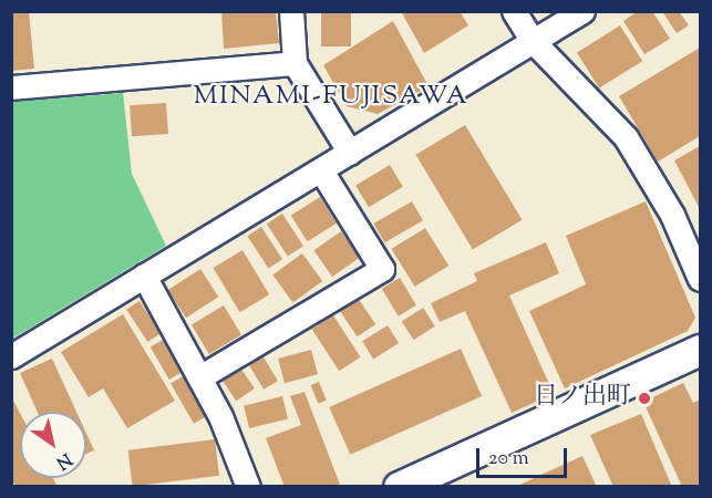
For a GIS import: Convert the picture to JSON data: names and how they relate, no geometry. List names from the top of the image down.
{
  "districts": ["MINAMI-FUJISAWA"],
  "places": ["日ノ出町"],
  "scale_bar": "20 m",
  "north": "bottom right"
}
